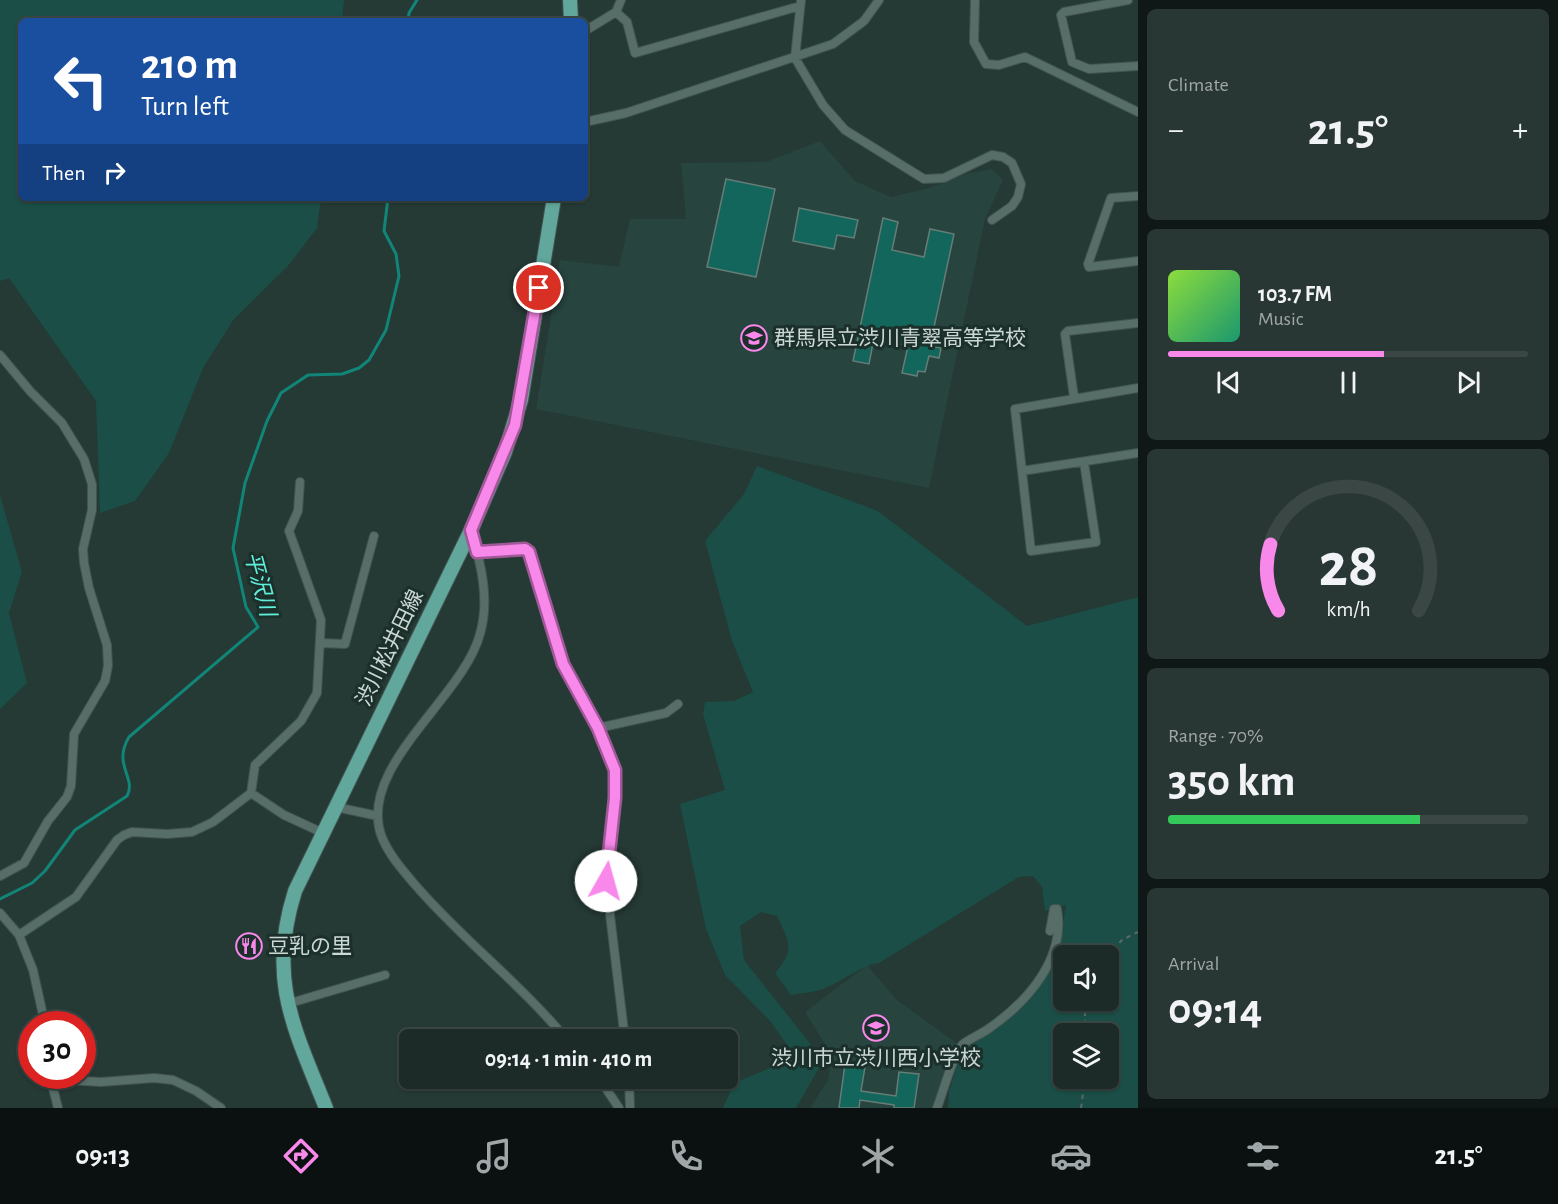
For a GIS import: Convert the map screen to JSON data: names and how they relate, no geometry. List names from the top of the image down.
{
  "streets": {
    "main road": ["渋川松井田線"]
  },
  "water": ["平沢川"],
  "places": {
    "school or university": ["群馬県立渋川青翠高等学校", "渋川市立渋川西小学校"],
    "restaurant": ["豆乳の里"]
  },
  "page": {
    "tile": [
      "Climate",
      ["Range · 70%", "350 km"],
      ["Arrival", "09:14"]
    ],
    "turn": ["210 m", "Turn left"],
    "heat": ["−", "21.5°", "+"],
    "then": "Then",
    "song": ["103.7 FM", "Music"],
    "limit": "30",
    "trip": "09:14 · 1 min · 410 m",
    "tabs": ["09:13", "21.5°"],
    "gauge": ["28", "km/h"]
  }
}
